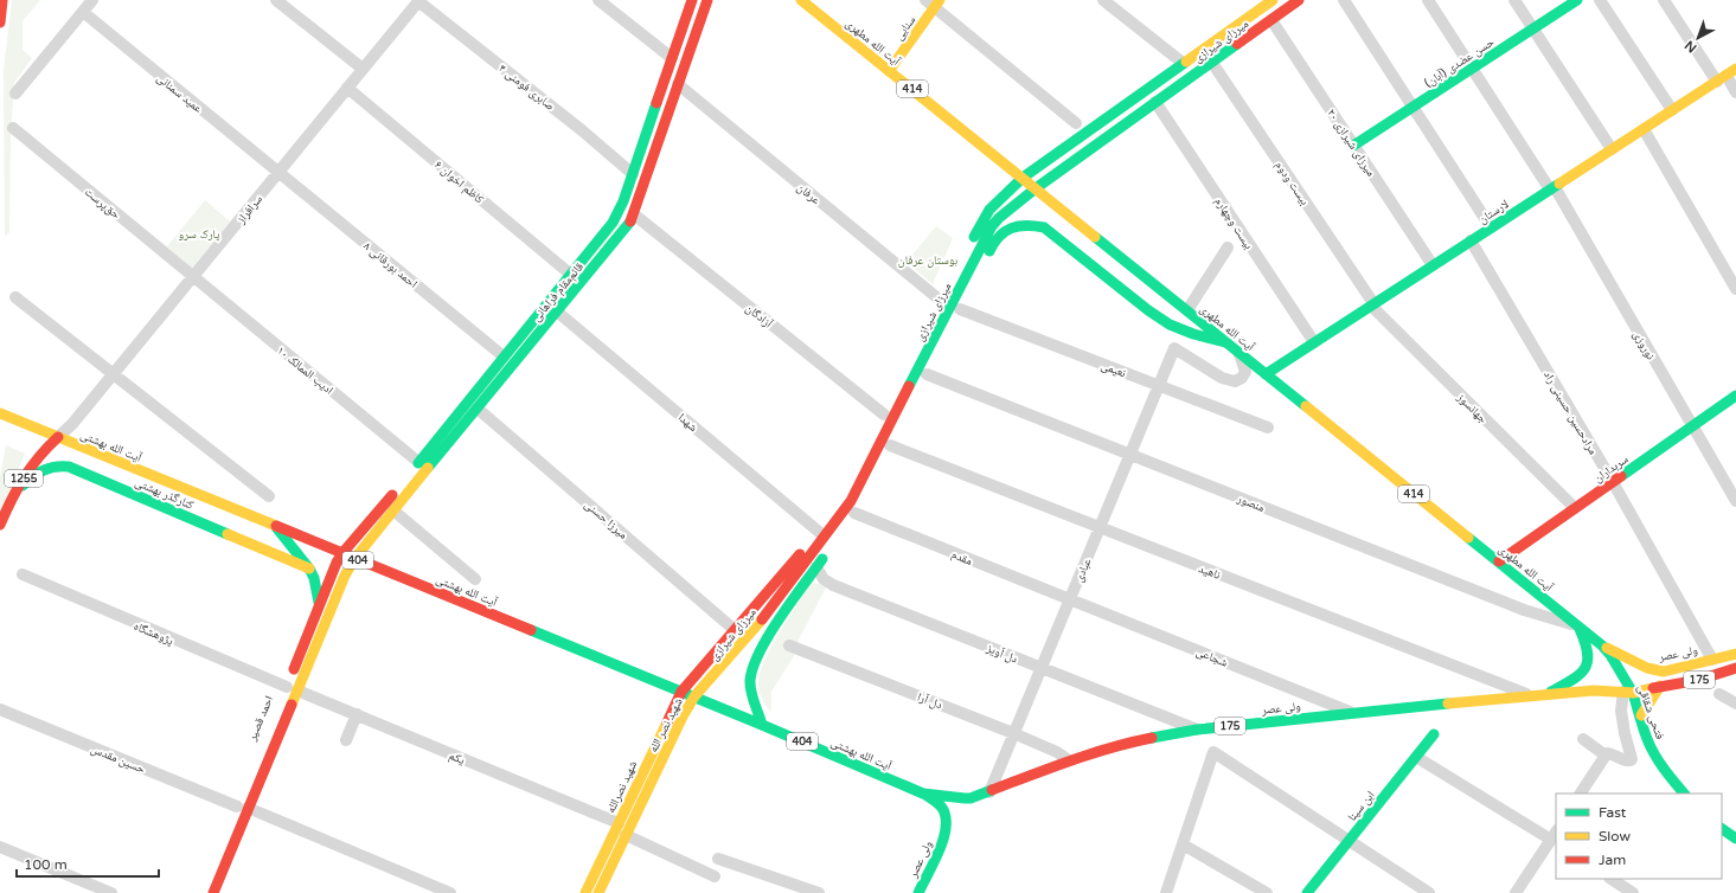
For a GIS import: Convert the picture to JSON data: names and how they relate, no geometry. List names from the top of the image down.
{
  "streets": {
    "main road": [
      "سنایی",
      "میرزای شیرازی",
      "آیت الله مطهری",
      "حسن عضدی (آبان)",
      "414",
      "لارستان",
      "قائم‌مقام فراهانی",
      "آیت الله بهشتی",
      "سربداران",
      "1255",
      "کنارگذر بهشتی",
      "404",
      "ولی عصر",
      "175",
      "فتحی شقاقی",
      "احمد قصیر",
      "شهید نصر الله",
      "شهید نصرالله",
      "ابن سینا"
    ],
    "street": [
      "صابری فومنی ۴",
      "عمید سمنانی",
      "میرزای شیرازی ۲۰",
      "کاظم اخوان ۶",
      "بیست ودوم",
      "عرفان",
      "حق‌پرست",
      "سرافراز",
      "بیست وچهارم",
      "احمد بورقانی ۸",
      "آزادگان",
      "نوروزی",
      "نعیمی",
      "ادیب الممالک ۱۰",
      "جهانسوز",
      "مرادحسین حسینی راد",
      "شهدا",
      "منصور",
      "میرزا حسنی",
      "مقدم",
      "عبادی",
      "ناهید",
      "پژوهشگاه",
      "دل آویز",
      "شجاعی",
      "دل آرا",
      "یکم",
      "حسین مقدس"
    ]
  },
  "crossings": [
    ["سنایی", "آیت الله مطهری"],
    ["میرزای شیرازی", "آیت الله مطهری"],
    ["میرزای شیرازی", "میرزای شیرازی ۲۰"],
    ["میرزای شیرازی", "بیست ودوم"],
    ["میرزای شیرازی", "عرفان"],
    ["میرزای شیرازی", "بیست وچهارم"],
    ["میرزای شیرازی", "آزادگان"],
    ["میرزای شیرازی", "نعیمی"],
    ["میرزای شیرازی", "شهدا"],
    ["میرزای شیرازی", "آیت الله بهشتی"],
    ["میرزای شیرازی", "منصور"],
    ["میرزای شیرازی", "میرزا حسنی"],
    ["میرزای شیرازی", "مقدم"],
    ["میرزای شیرازی", "ناهید"],
    ["میرزای شیرازی", "شهید نصر الله"],
    ["میرزای شیرازی", "شهید نصرالله"],
    ["آیت الله مطهری", "لارستان"],
    ["آیت الله مطهری", "سربداران"],
    ["آیت الله مطهری", "منصور"],
    ["آیت الله مطهری", "عبادی"],
    ["آیت الله مطهری", "ولی عصر"],
    ["آیت الله مطهری", "فتحی شقاقی"],
    ["حسن عضدی (آبان)", "میرزای شیرازی ۲۰"],
    ["حسن عضدی (آبان)", "نوروزی"],
    ["صابری فومنی ۴", "سرافراز"],
    ["صابری فومنی ۴", "قائم‌مقام فراهانی"],
    ["عمید سمنانی", "سرافراز"],
    ["عمید سمنانی", "احمد بورقانی ۸"],
    ["میرزای شیرازی ۲۰", "لارستان"],
    ["کاظم اخوان ۶", "سرافراز"],
    ["کاظم اخوان ۶", "قائم‌مقام فراهانی"],
    ["بیست ودوم", "لارستان"],
    ["بیست ودوم", "جهانسوز"],
    ["عرفان", "قائم‌مقام فراهانی"],
    ["حق‌پرست", "سرافراز"],
    ["حق‌پرست", "ادیب الممالک ۱۰"],
    ["سرافراز", "احمد بورقانی ۸"],
    ["سرافراز", "ادیب الممالک ۱۰"],
    ["سرافراز", "آیت الله بهشتی"],
    ["سرافراز", "1255"],
    ["لارستان", "بیست وچهارم"],
    ["لارستان", "نوروزی"],
    ["لارستان", "جهانسوز"],
    ["لارستان", "مرادحسین حسینی راد"],
    ["احمد بورقانی ۸", "قائم‌مقام فراهانی"],
    ["قائم‌مقام فراهانی", "آزادگان"],
    ["قائم‌مقام فراهانی", "ادیب الممالک ۱۰"],
    ["قائم‌مقام فراهانی", "شهدا"],
    ["قائم‌مقام فراهانی", "آیت الله بهشتی"],
    ["قائم‌مقام فراهانی", "میرزا حسنی"],
    ["قائم‌مقام فراهانی", "احمد قصیر"],
    ["نوروزی", "سربداران"],
    ["نعیمی", "عبادی"],
    ["جهانسوز", "سربداران"],
    ["مرادحسین حسینی راد", "سربداران"],
    ["مرادحسین حسینی راد", "ولی عصر"],
    ["آیت الله بهشتی", "1255"],
    ["آیت الله بهشتی", "ولی عصر"],
    ["آیت الله بهشتی", "احمد قصیر"],
    ["آیت الله بهشتی", "شهید نصر الله"],
    ["آیت الله بهشتی", "شهید نصرالله"],
    ["1255", "کنارگذر بهشتی"],
    ["منصور", "عبادی"],
    ["مقدم", "عبادی"],
    ["مقدم", "شجاعی"],
    ["عبادی", "ناهید"],
    ["عبادی", "دل آویز"],
    ["عبادی", "ولی عصر"],
    ["عبادی", "شجاعی"],
    ["عبادی", "دل آرا"],
    ["ناهید", "ولی عصر"],
    ["پژوهشگاه", "احمد قصیر"],
    ["پژوهشگاه", "یکم"],
    ["دل آویز", "ولی عصر"],
    ["ولی عصر", "شجاعی"],
    ["ولی عصر", "دل آرا"],
    ["ولی عصر", "فتحی شقاقی"],
    ["احمد قصیر", "یکم"],
    ["احمد قصیر", "حسین مقدس"],
    ["شهید نصر الله", "شهید نصرالله"],
    ["یکم", "شهید نصرالله"]
  ],
  "parks": ["پارک سرو", "بوستان عرفان"],
  "legend": ["Fast", "Slow", "Jam"],
  "scale_bar": "100 m",
  "north": "bottom left"
}
